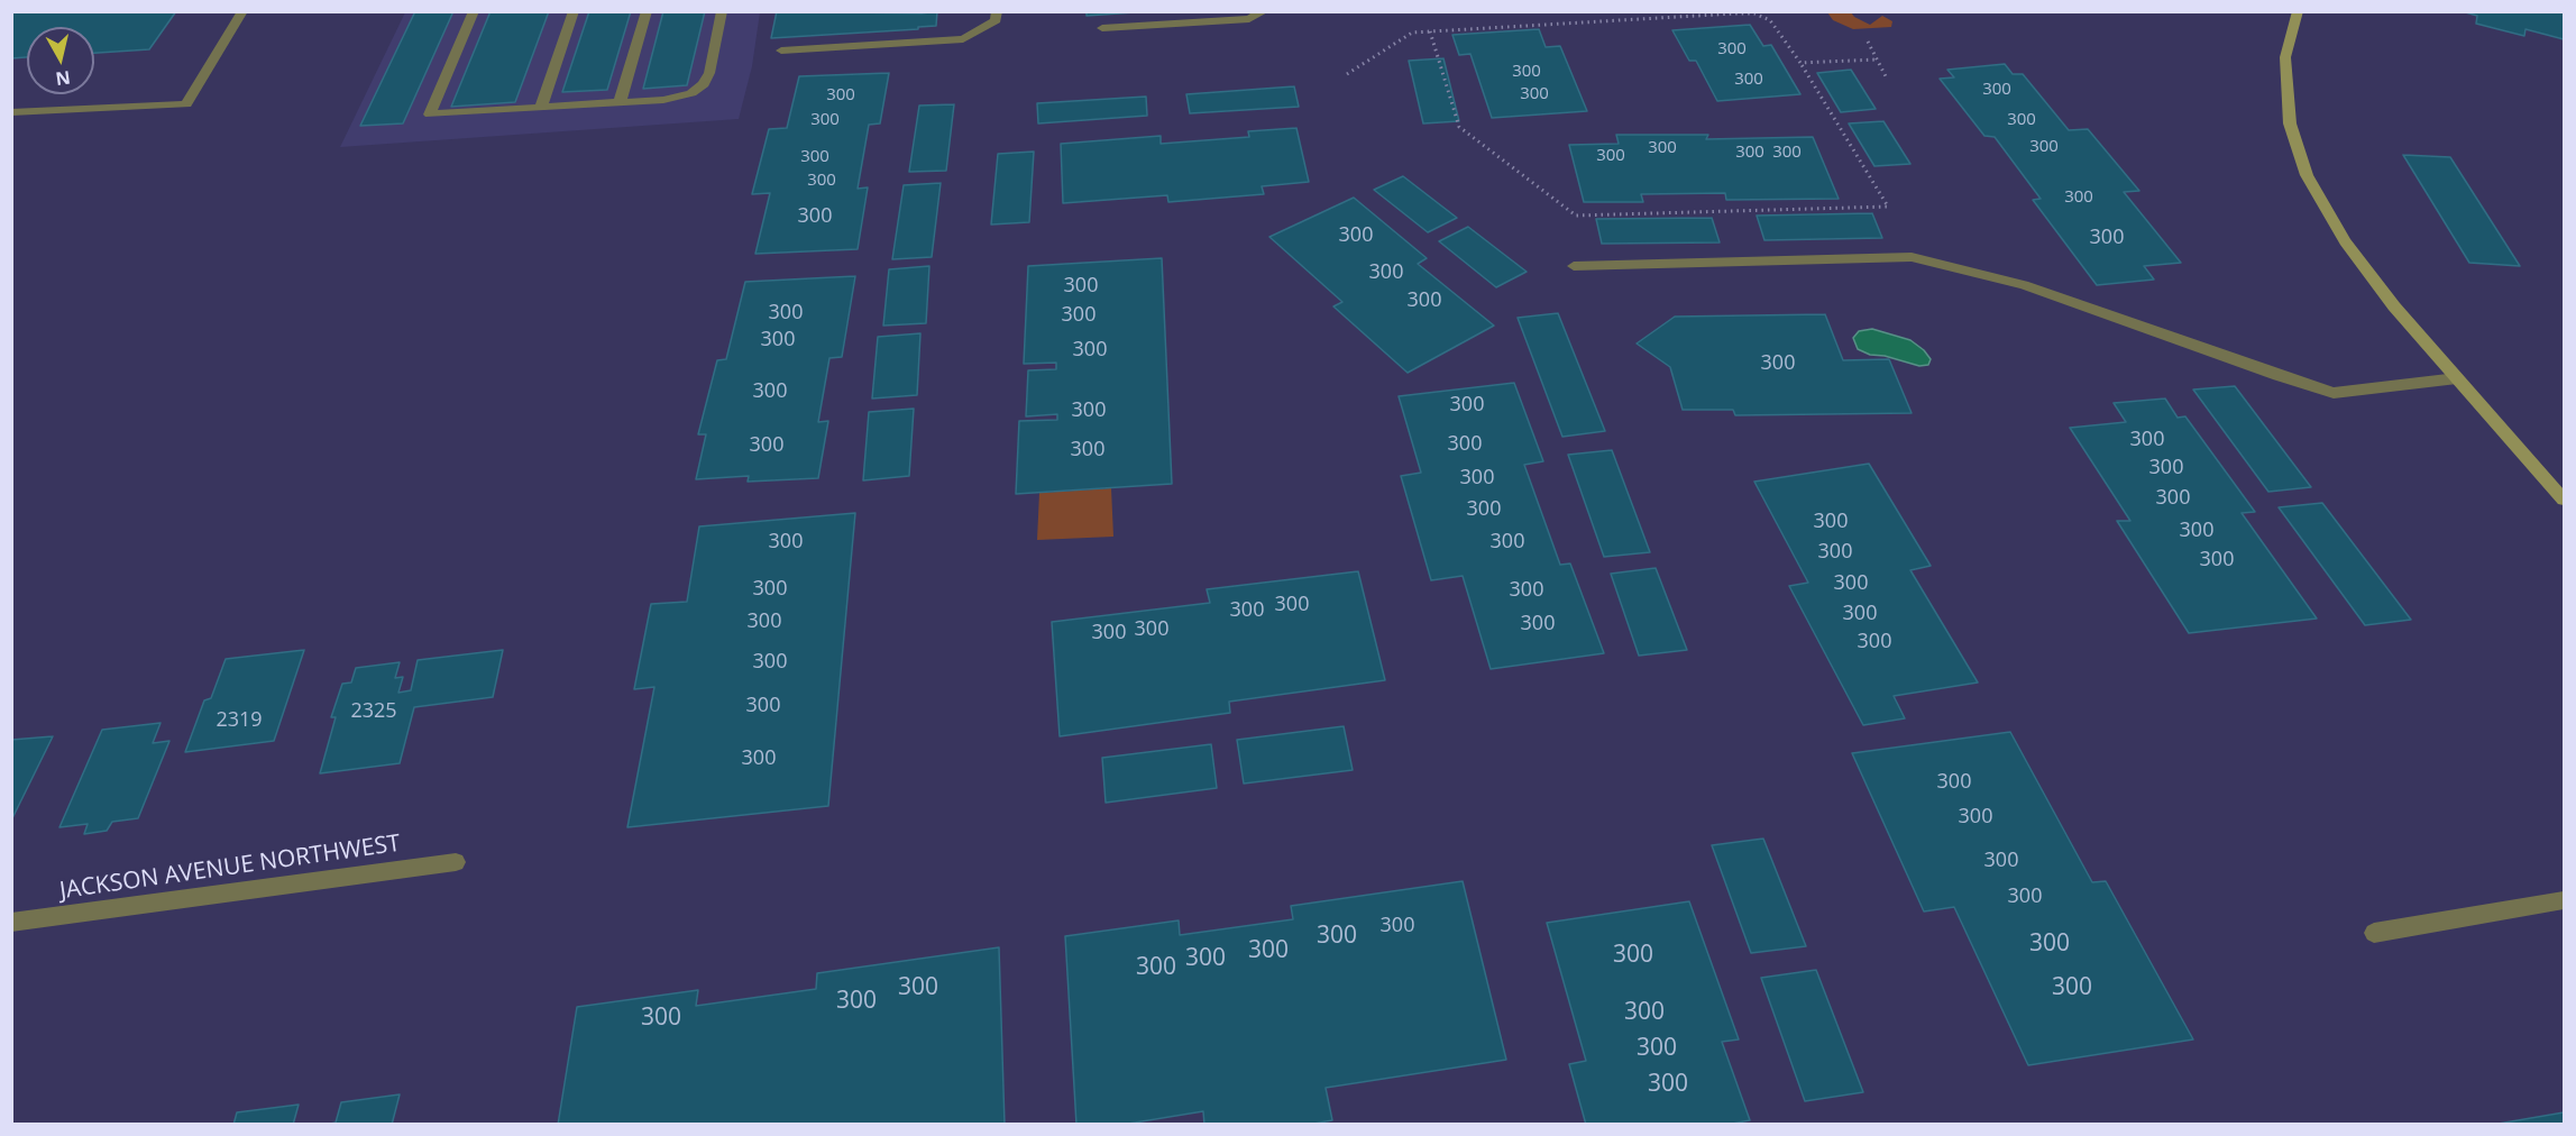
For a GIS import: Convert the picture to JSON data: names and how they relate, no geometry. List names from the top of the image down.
{
  "streets": {
    "street": ["JACKSON AVENUE NORTHWEST"]
  },
  "house_numbers": [
    "300",
    "300",
    "300",
    "300",
    "300",
    "300",
    "300",
    "300",
    "300",
    "300",
    "300",
    "300",
    "300",
    "300",
    "300",
    "300",
    "300",
    "300",
    "300",
    "300",
    "300",
    "300",
    "300",
    "300",
    "300",
    "300",
    "300",
    "300",
    "300",
    "300",
    "300",
    "300",
    "300",
    "300",
    "300",
    "300",
    "300",
    "300",
    "300",
    "300",
    "300",
    "300",
    "300",
    "300",
    "300",
    "300",
    "300",
    "300",
    "300",
    "300",
    "300",
    "300",
    "300",
    "300",
    "300",
    "300",
    "300",
    "2325",
    "2319",
    "300",
    "300",
    "300",
    "300",
    "300",
    "300",
    "300",
    "300",
    "300",
    "300",
    "300",
    "300",
    "300",
    "300",
    "300",
    "300",
    "300",
    "300",
    "300"
  ],
  "north": "bottom"
}
